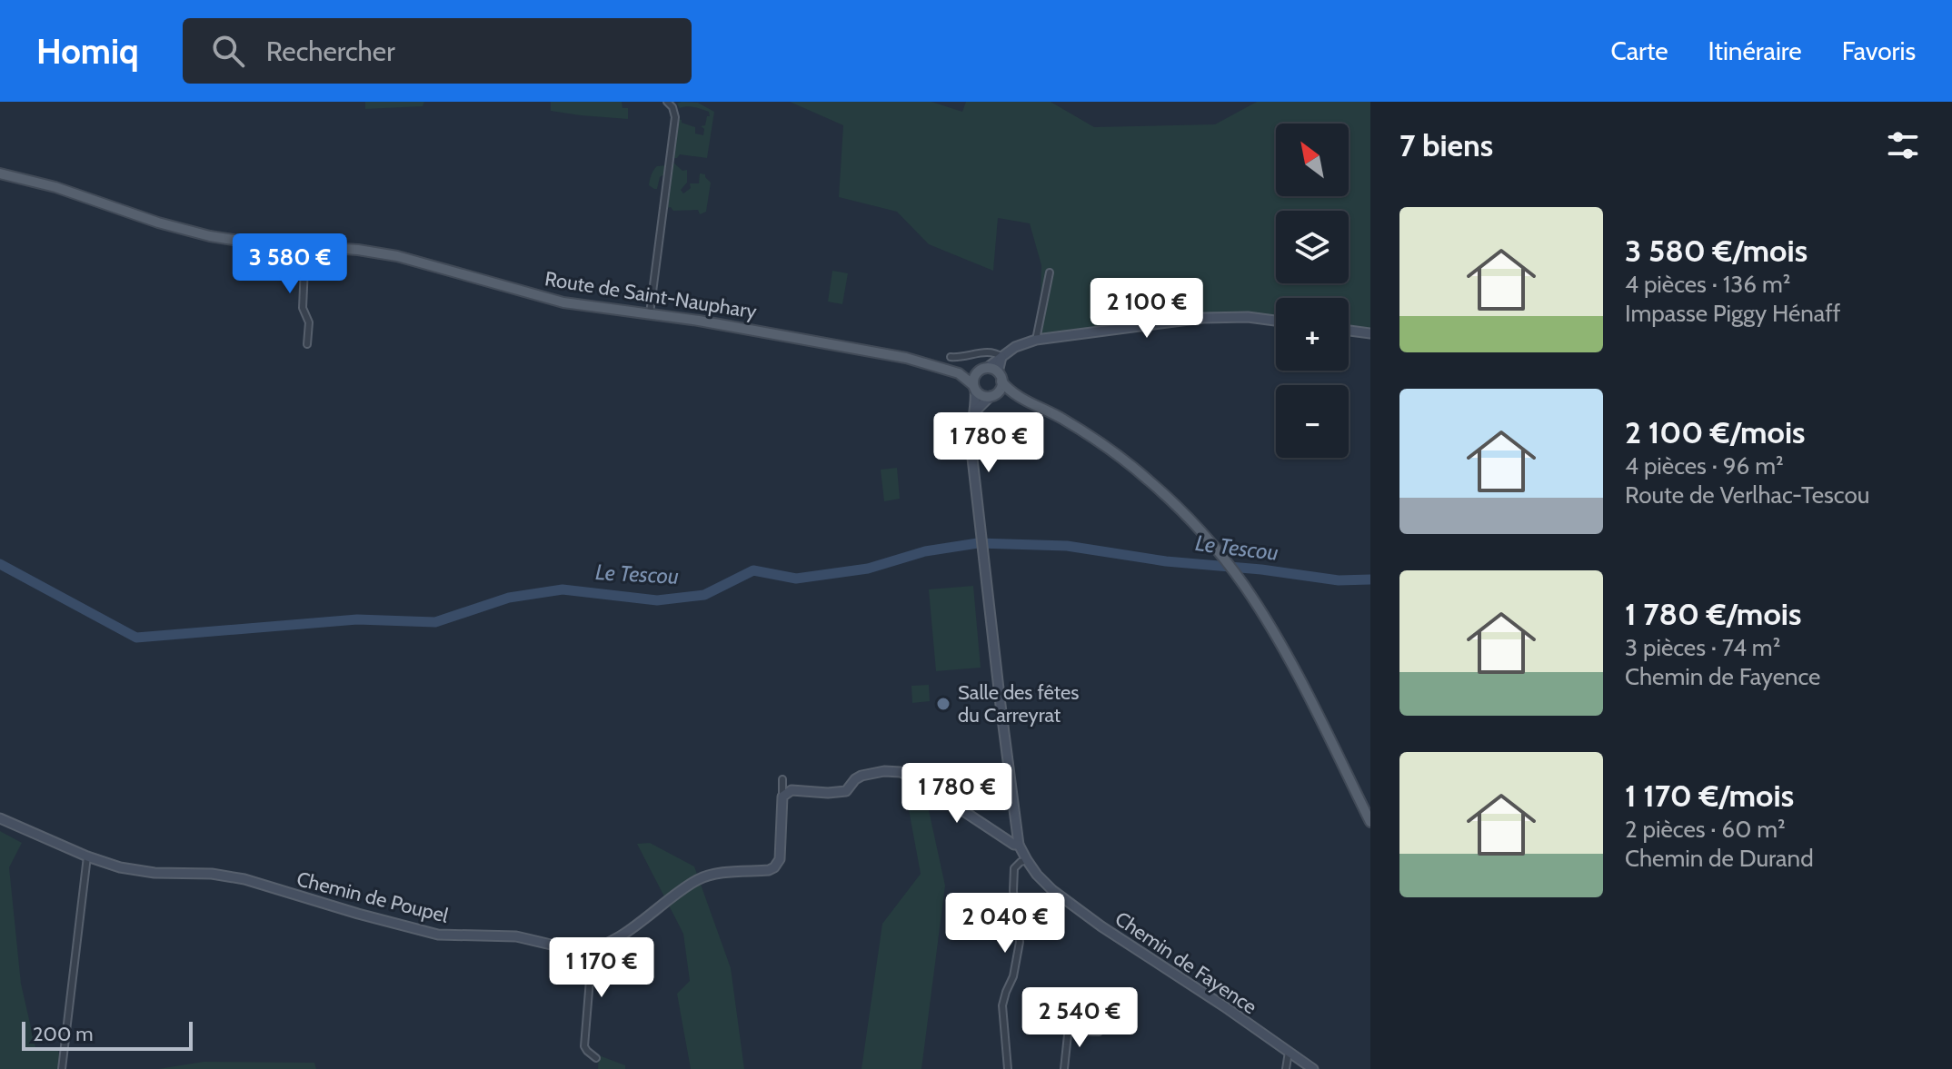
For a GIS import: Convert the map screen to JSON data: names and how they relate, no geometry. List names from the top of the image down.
{
  "streets": {
    "main road": ["Route de Saint-Nauphary"],
    "street": ["Chemin de Poupel", "Chemin de Fayence"]
  },
  "crossings": [
    ["Route de Saint-Nauphary", "Chemin de Fayence"]
  ],
  "water": ["Le Tescou"],
  "places": ["Salle des fêtes du Carreyrat"],
  "scale_bar": "200 m",
  "north": "top left",
  "page": {
    "header": "Homiq",
    "search": "Rechercher",
    "nav": ["Carte", "Itinéraire", "Favoris"],
    "heading": "7 biens",
    "map_buttons": ["+", "−"],
    "list": [
      {
        "name": "3 580 €/mois",
        "note": "4 pièces · 136 m² · Impasse Piggy Hénaff"
      },
      {
        "name": "2 100 €/mois",
        "note": "4 pièces · 96 m² · Route de Verlhac-Tescou"
      },
      {
        "name": "1 780 €/mois",
        "note": "3 pièces · 74 m² · Chemin de Fayence"
      },
      {
        "name": "1 170 €/mois",
        "note": "2 pièces · 60 m² · Chemin de Durand"
      }
    ],
    "price": [
      "3 580 €",
      "2 100 €",
      "1 780 €",
      "1 780 €",
      "2 040 €",
      "1 170 €",
      "2 540 €"
    ],
    "scale": "200 m"
  }
}
